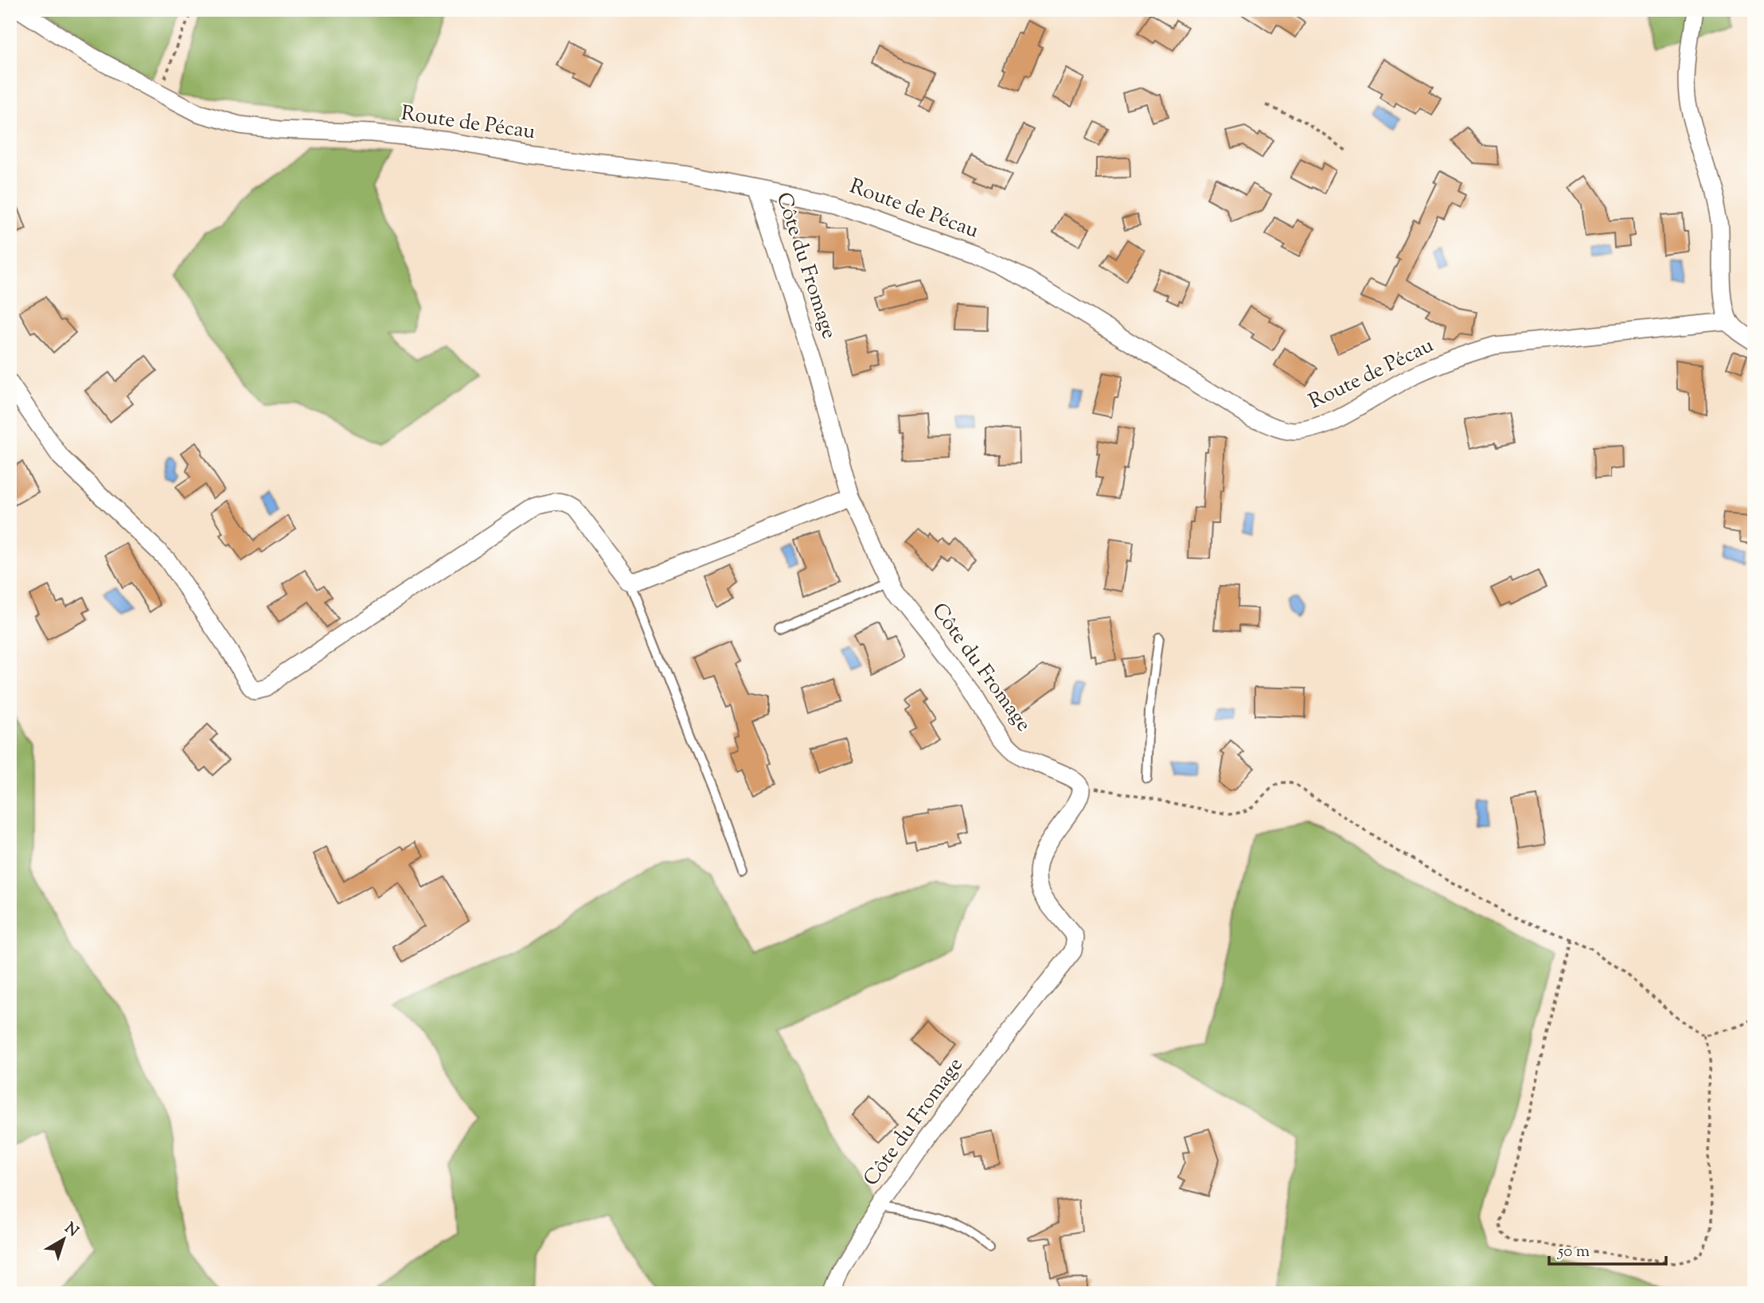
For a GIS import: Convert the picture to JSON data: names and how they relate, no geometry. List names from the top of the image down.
{
  "streets": {
    "street": ["Route de Pécau", "Côte du Fromage"]
  },
  "crossings": [
    ["Route de Pécau", "Côte du Fromage"]
  ],
  "scale_bar": "50 m",
  "north": "top right"
}
